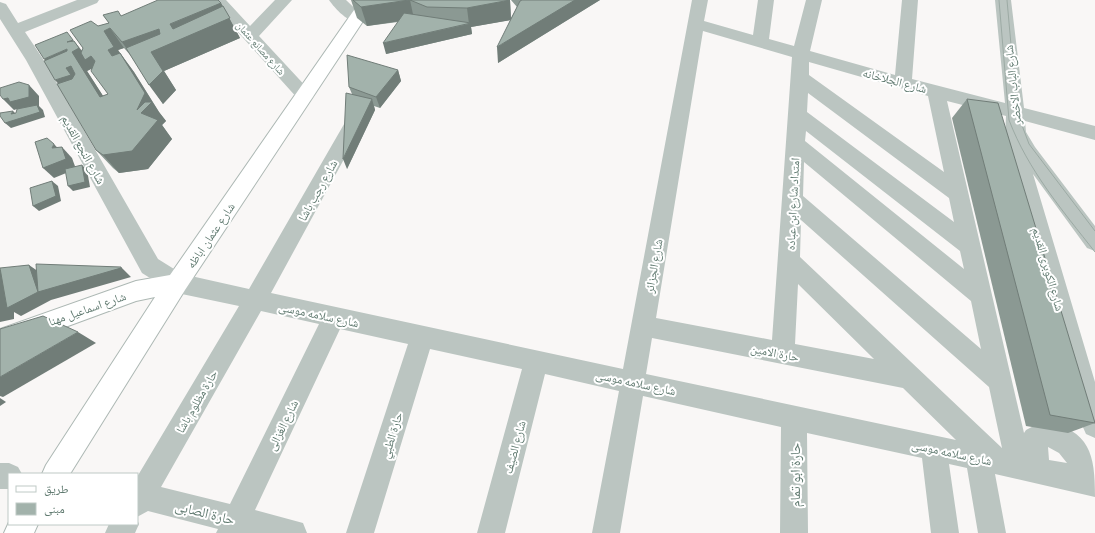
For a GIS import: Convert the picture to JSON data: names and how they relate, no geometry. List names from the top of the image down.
{
  "streets": {
    "main road": ["شارع عثمان اباظه", "شارع اسماعيل مهنا"],
    "street": [
      "شارع مصانع عثمان",
      "شارع الجلاخانه",
      "شارع الباب الاخضر",
      "شارع النجع القديم",
      "شارع رجب باشا",
      "امتداد شارع ابن عباده",
      "شارع الجزائر",
      "شارع الكوبرى القديم",
      "شارع سلامه موسى",
      "حارة الامين",
      "حارة مظلوم باشا",
      "شارع الغزالى",
      "حارة الطبي",
      "شارع الضيف",
      "حارة ابو تمام",
      "حارة الصابى"
    ]
  },
  "crossings": [
    ["شارع مصانع عثمان", "شارع عثمان اباظه"],
    ["شارع الجلاخانه", "شارع الباب الاخضر"],
    ["شارع الجلاخانه", "امتداد شارع ابن عباده"],
    ["شارع الجلاخانه", "شارع الجزائر"],
    ["شارع الجلاخانه", "شارع الكوبرى القديم"],
    ["شارع الباب الاخضر", "شارع الكوبرى القديم"],
    ["شارع النجع القديم", "شارع عثمان اباظه"],
    ["شارع النجع القديم", "شارع اسماعيل مهنا"],
    ["شارع النجع القديم", "شارع سلامه موسى"],
    ["شارع رجب باشا", "شارع سلامه موسى"],
    ["شارع رجب باشا", "حارة مظلوم باشا"],
    ["امتداد شارع ابن عباده", "حارة الامين"],
    ["شارع عثمان اباظه", "شارع اسماعيل مهنا"],
    ["شارع عثمان اباظه", "شارع سلامه موسى"],
    ["شارع الجزائر", "شارع سلامه موسى"],
    ["شارع الجزائر", "حارة الامين"],
    ["شارع اسماعيل مهنا", "شارع سلامه موسى"],
    ["شارع سلامه موسى", "حارة مظلوم باشا"],
    ["شارع سلامه موسى", "شارع الغزالى"],
    ["شارع سلامه موسى", "حارة الطبي"],
    ["شارع سلامه موسى", "شارع الضيف"],
    ["شارع سلامه موسى", "حارة ابو تمام"],
    ["حارة مظلوم باشا", "حارة الصابى"],
    ["شارع الغزالى", "حارة الصابى"]
  ],
  "legend": ["طريق", "مبنى"]
}
